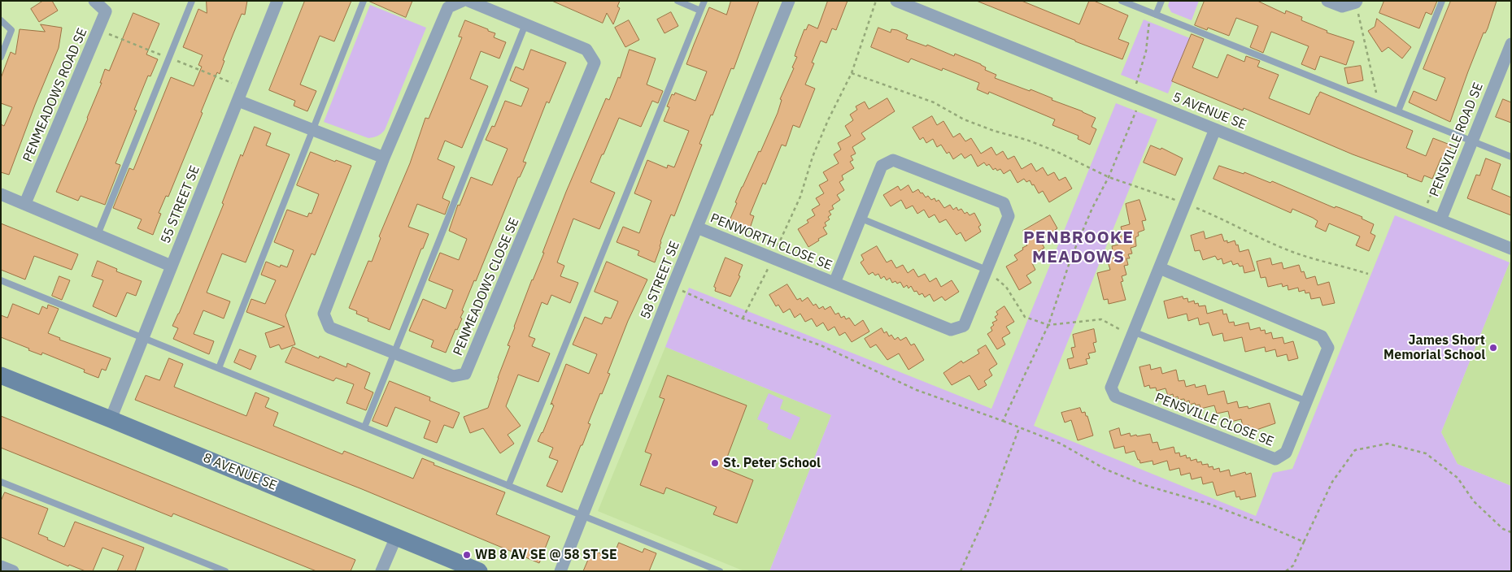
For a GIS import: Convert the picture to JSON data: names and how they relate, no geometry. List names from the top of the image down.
{
  "streets": {
    "street": [
      "PENMEADOWS ROAD SE",
      "5 AVENUE SE",
      "PENSVILLE ROAD SE",
      "55 STREET SE",
      "PENWORTH CLOSE SE",
      "58 STREET SE",
      "PENMEADOWS CLOSE SE",
      "PENSVILLE CLOSE SE",
      "8 AVENUE SE"
    ]
  },
  "crossings": [
    ["5 AVENUE SE", "PENSVILLE ROAD SE"],
    ["5 AVENUE SE", "PENSVILLE CLOSE SE"],
    ["55 STREET SE", "8 AVENUE SE"],
    ["PENWORTH CLOSE SE", "58 STREET SE"]
  ],
  "districts": ["PENBROOKE MEADOWS"],
  "places": ["James Short Memorial School", "St. Peter School", "WB 8 AV SE @ 58 ST SE"]
}
